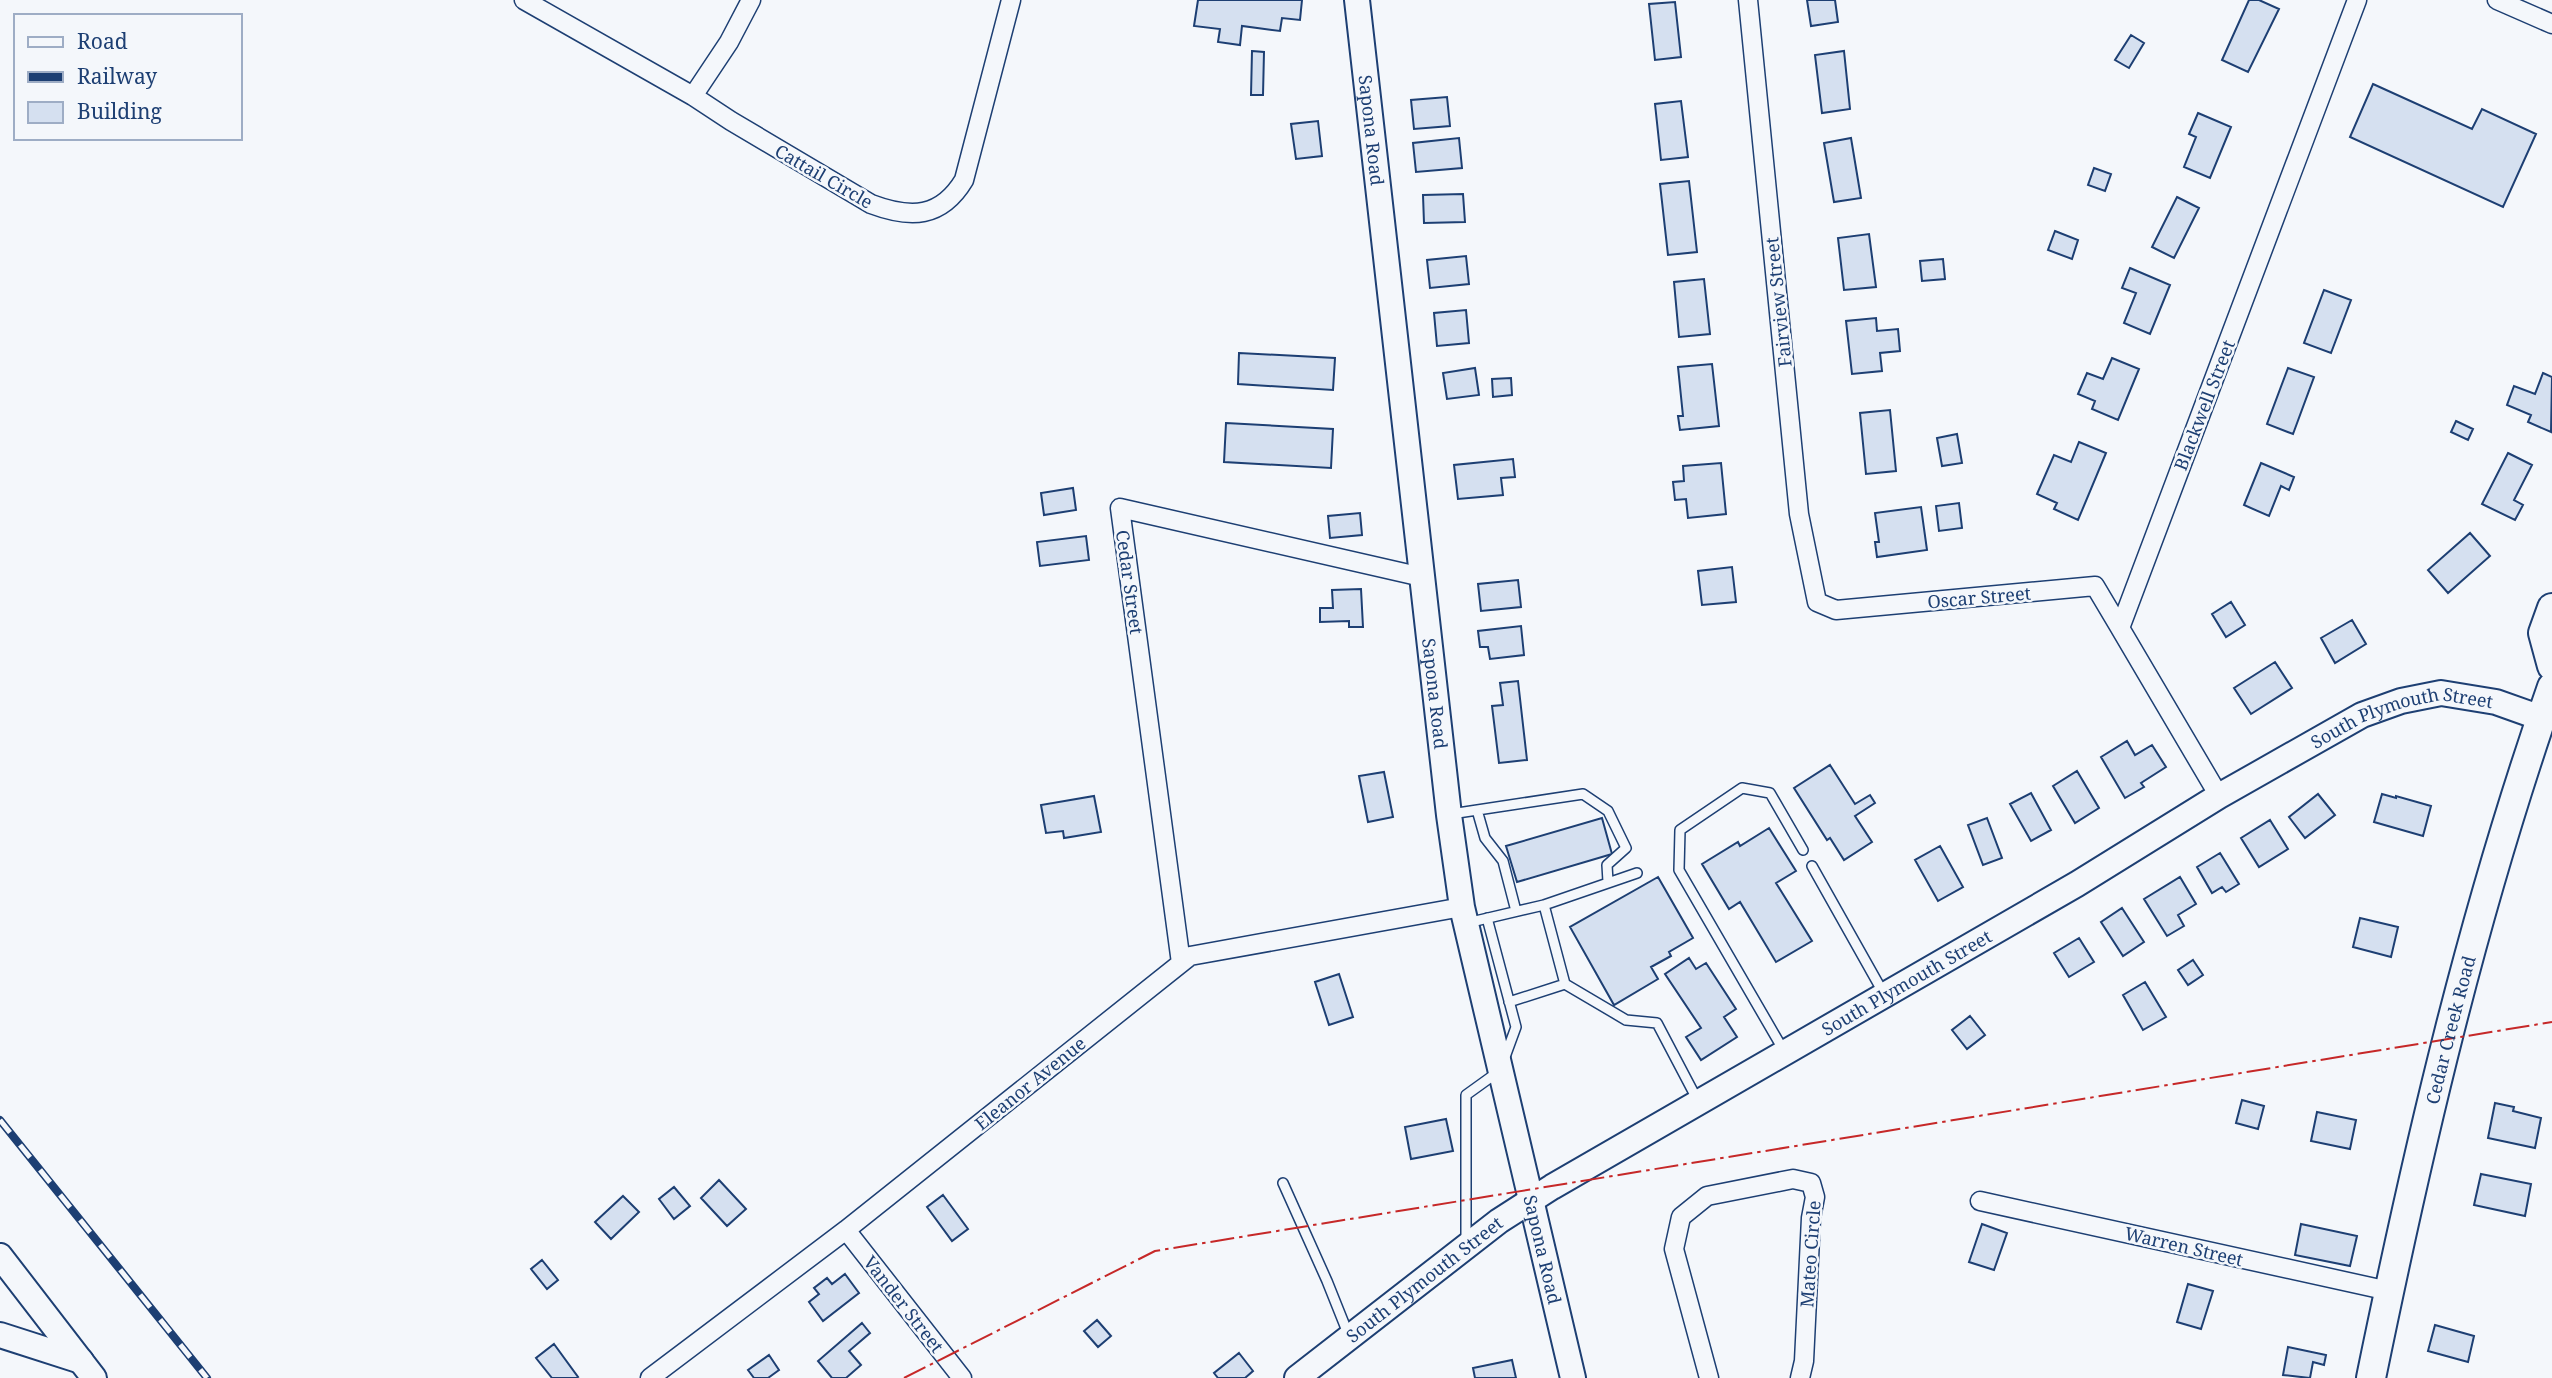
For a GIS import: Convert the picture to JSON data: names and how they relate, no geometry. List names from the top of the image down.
{
  "streets": {
    "main road": ["Cedar Creek Road"],
    "street": [
      "Sapona Road",
      "Cattail Circle",
      "Fairview Street",
      "Blackwell Street",
      "Cedar Street",
      "Oscar Street",
      "South Plymouth Street",
      "Eleanor Avenue",
      "Warren Street",
      "Mateo Circle",
      "Vander Street"
    ]
  },
  "crossings": [
    ["Sapona Road", "Cedar Street"],
    ["Sapona Road", "South Plymouth Street"],
    ["Sapona Road", "Eleanor Avenue"],
    ["Fairview Street", "Oscar Street"],
    ["Blackwell Street", "Oscar Street"],
    ["Cedar Street", "Eleanor Avenue"],
    ["South Plymouth Street", "Cedar Creek Road"],
    ["Cedar Creek Road", "Warren Street"],
    ["Eleanor Avenue", "Vander Street"]
  ],
  "legend": ["Road", "Railway", "Building"]
}
